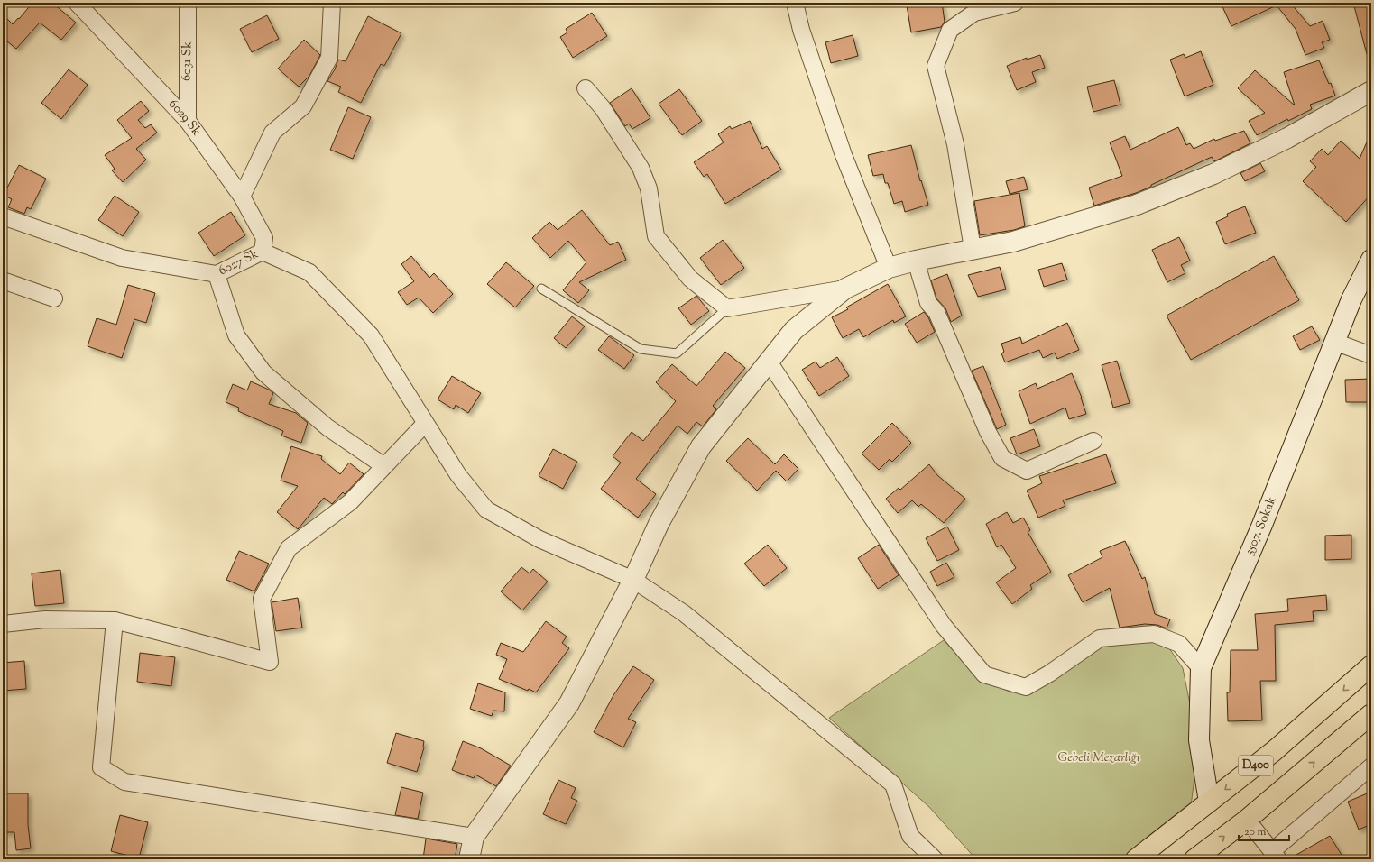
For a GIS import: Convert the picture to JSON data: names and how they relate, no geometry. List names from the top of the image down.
{
  "streets": {
    "highway": ["D400"],
    "street": [
      "6031 Sk",
      "6029 Sk",
      "6027 Sk",
      "3507. Sokak"
    ]
  },
  "crossings": [
    ["6031 Sk", "6029 Sk"],
    ["6029 Sk", "6027 Sk"],
    ["3507. Sokak", "D400"]
  ],
  "parks": ["Gebeli Mezarlığı"],
  "scale_bar": "20 m"
}
